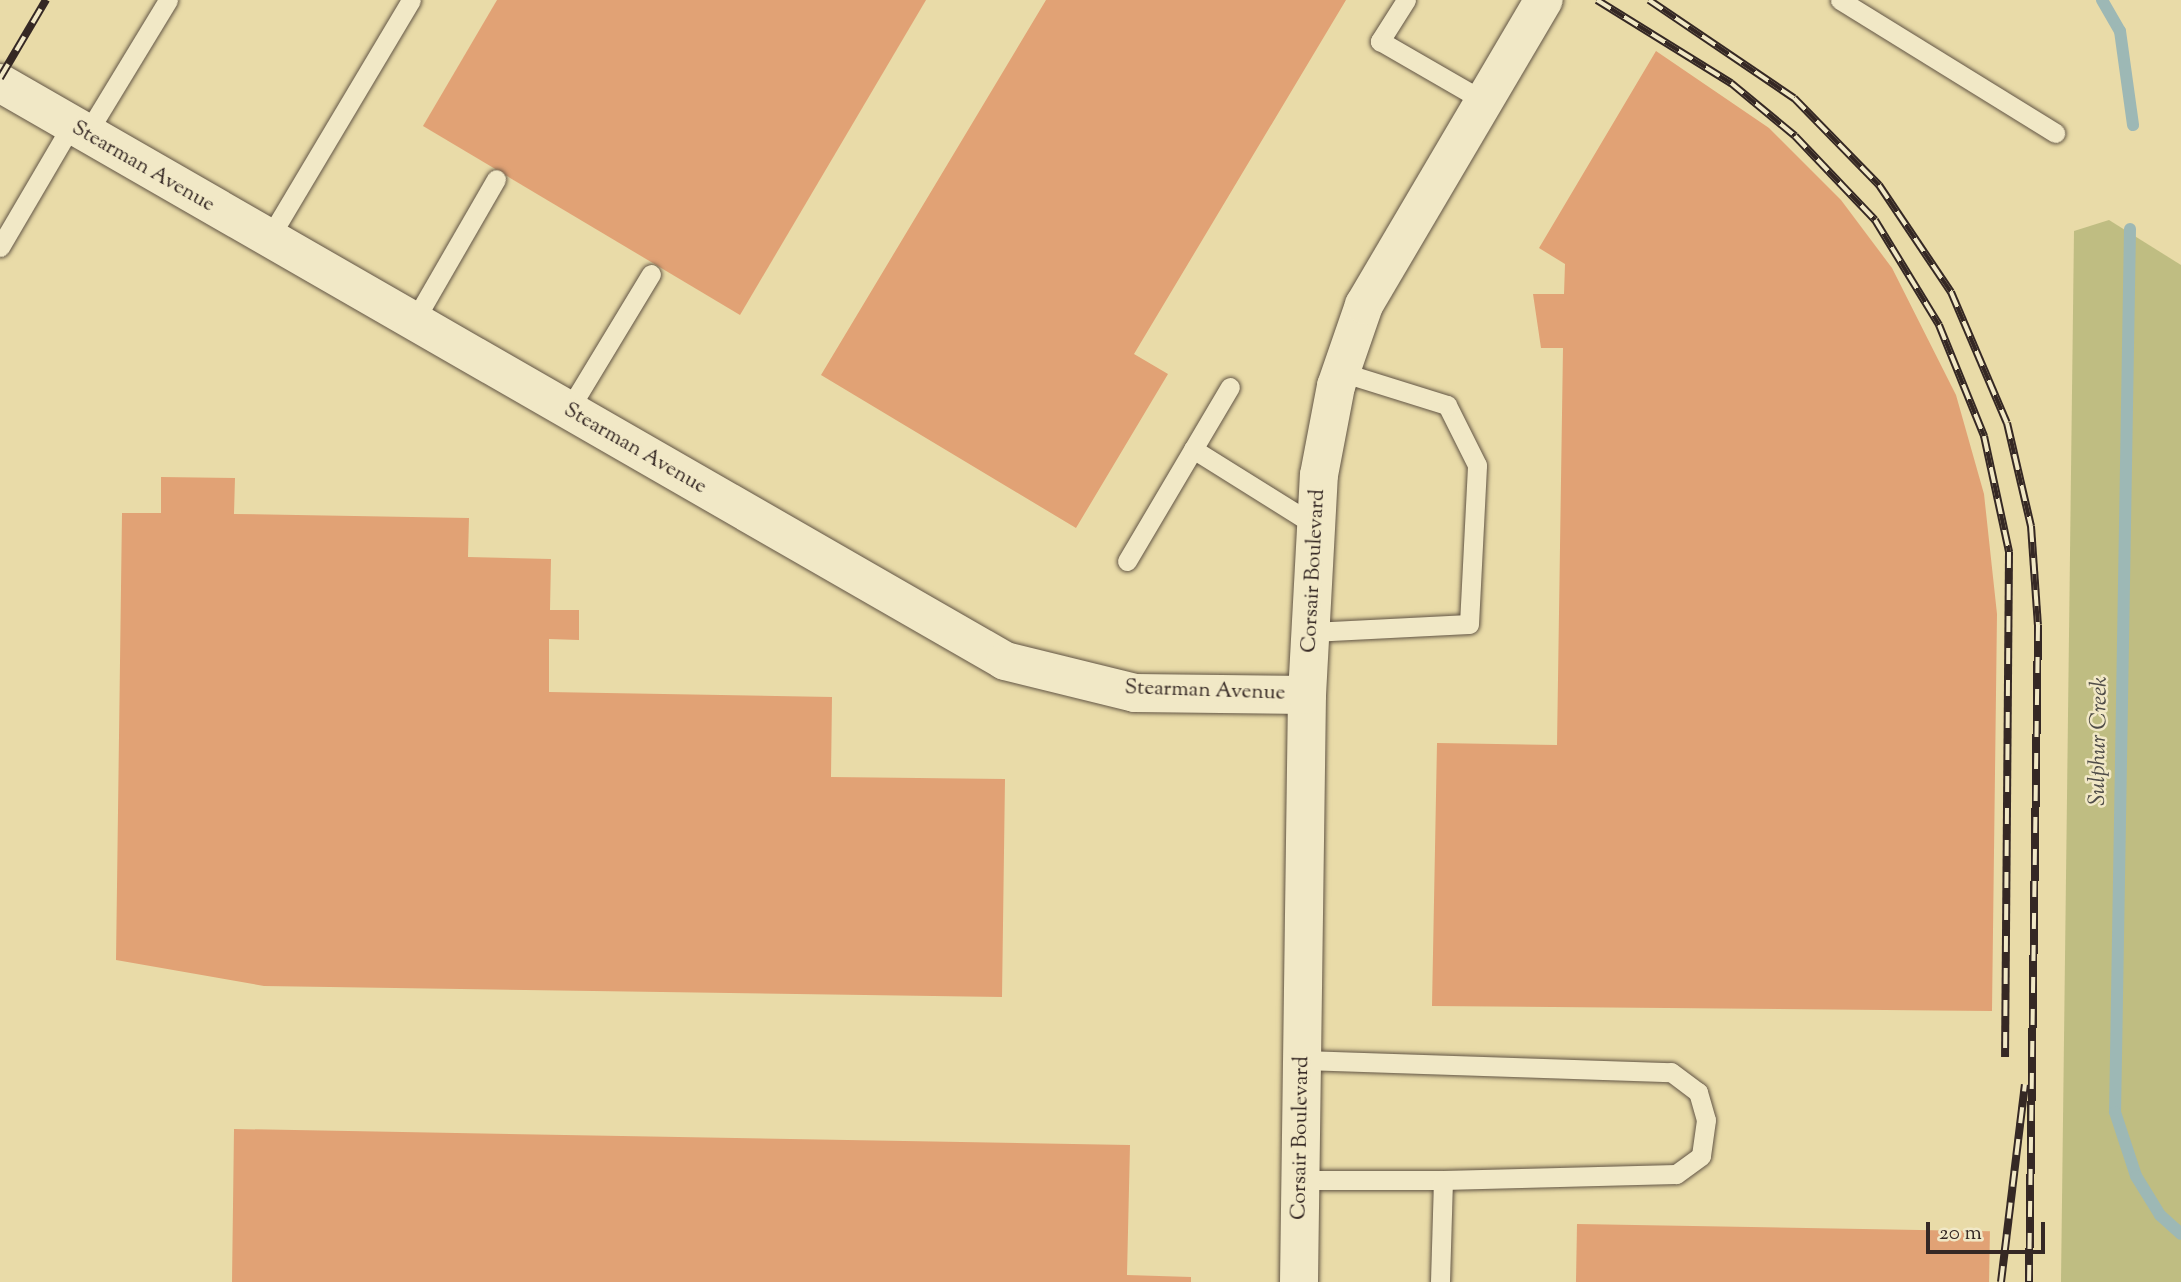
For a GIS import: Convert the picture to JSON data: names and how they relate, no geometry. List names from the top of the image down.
{
  "streets": {
    "street": ["Stearman Avenue", "Corsair Boulevard"]
  },
  "crossings": [
    ["Stearman Avenue", "Corsair Boulevard"]
  ],
  "water": ["Sulphur Creek"],
  "scale_bar": "20 m"
}
